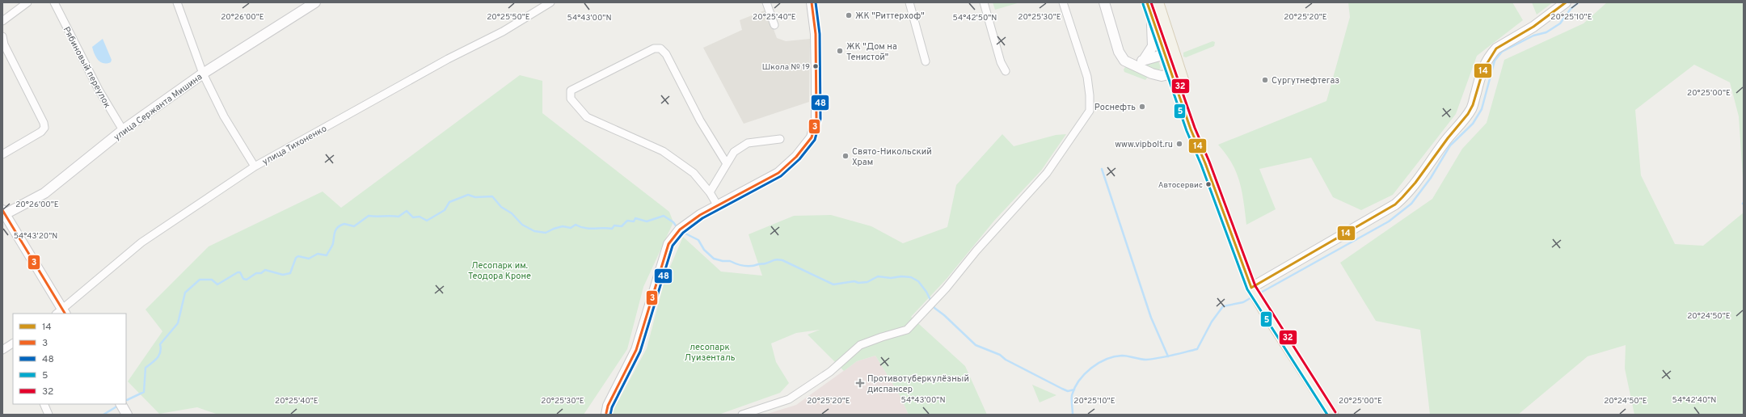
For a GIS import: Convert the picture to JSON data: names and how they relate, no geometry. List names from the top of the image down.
{
  "streets": {
    "street": ["Рябиновый переулок", "улица Сержанта Мишина", "улица Тихоненко"]
  },
  "crossings": [
    ["Рябиновый переулок", "улица Сержанта Мишина"]
  ],
  "parks": ["Лесопарк им. Теодора Кроне", "лесопарк Луизенталь"],
  "places": {
    "other": [
      "ЖК \"Риттерхоф\"",
      "ЖК \"Дом на Тенистой\"",
      "Школа № 19",
      "Сургутнефтегаз",
      "Роснефть",
      "www.vipbolt.ru",
      "Свято-Никольский Храм",
      "Автосервис"
    ],
    "health": ["Противотуберкулёзный диспансер"]
  },
  "lines": [
    "transit line 14",
    "transit line 3",
    "transit line 48",
    "transit line 32",
    "transit line 5"
  ],
  "legend": [
    "14",
    "3",
    "48",
    "5",
    "32"
  ],
  "coordinates": [
    "20°26'00\"E",
    "20°25'50\"E",
    "20°25'40\"E",
    "20°25'30\"E",
    "20°25'20\"E",
    "20°25'10\"E",
    "54°43'00\"N",
    "54°42'50\"N",
    "20°25'00\"E",
    "54°43'20\"N",
    "20°24'50\"E",
    "54°42'40\"N"
  ]
}
